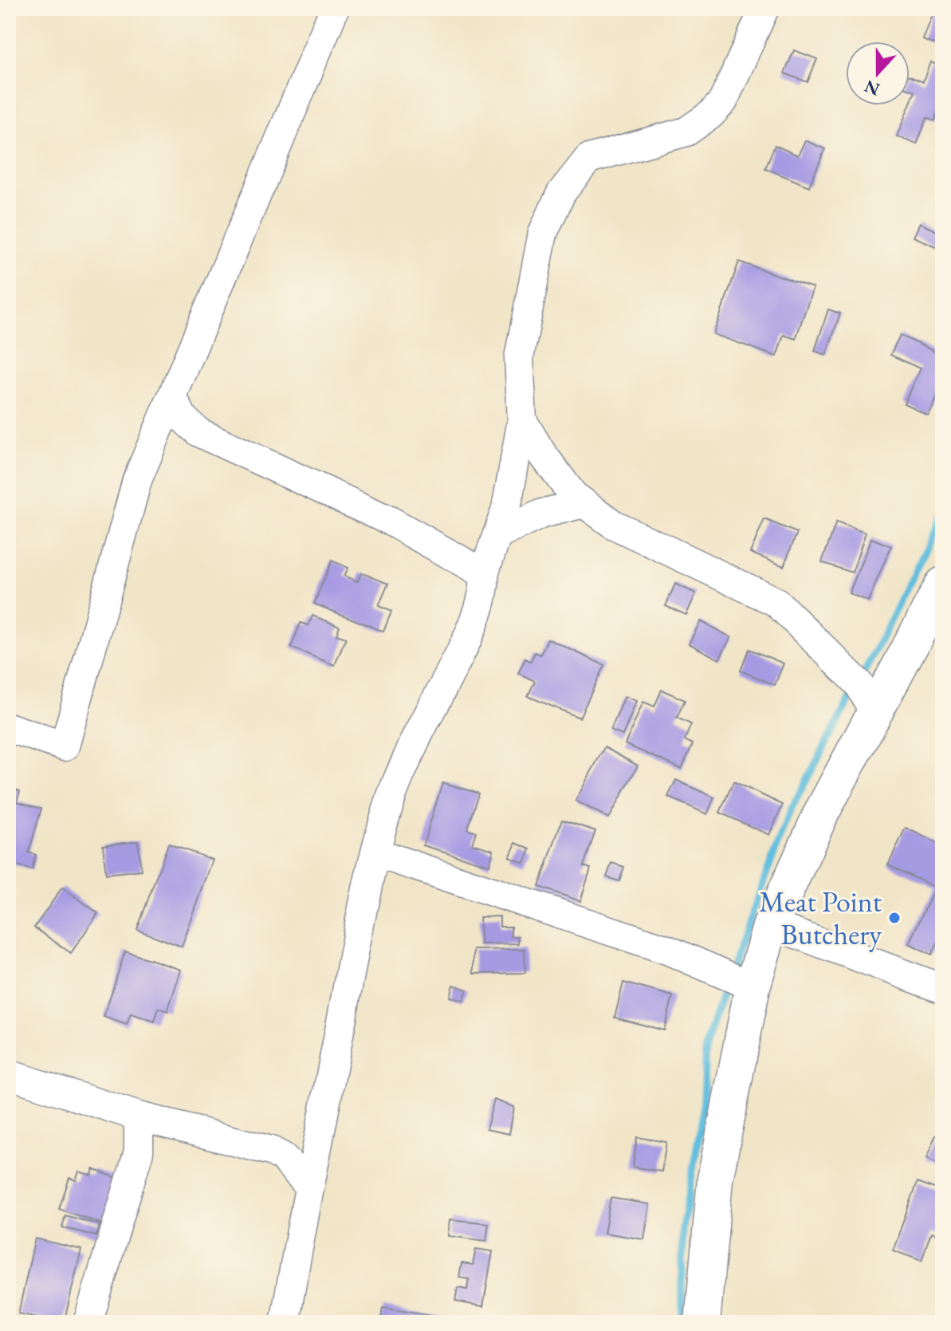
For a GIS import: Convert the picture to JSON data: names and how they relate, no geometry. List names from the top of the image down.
{
  "places": ["Meat Point Butchery"],
  "north": "bottom"
}
